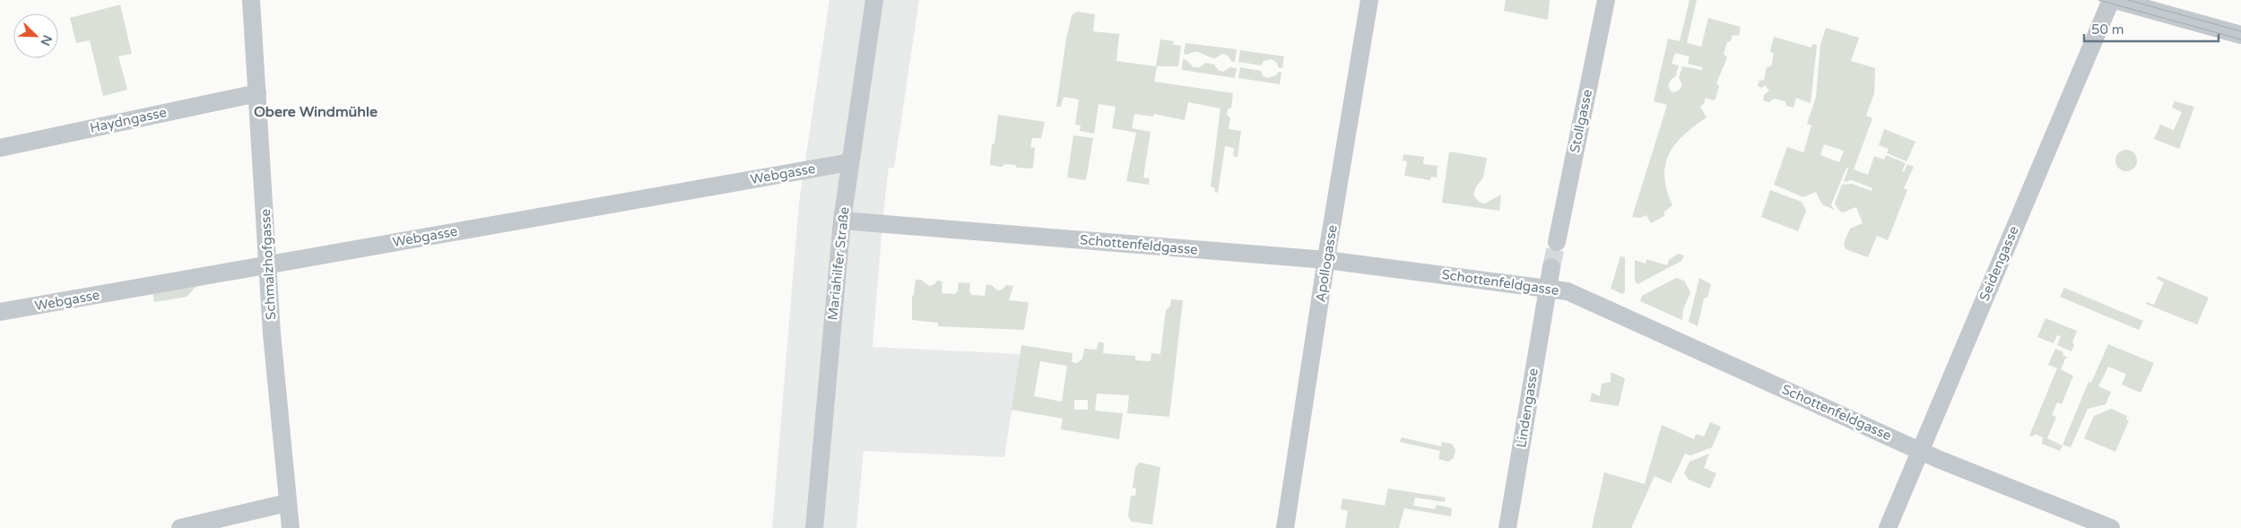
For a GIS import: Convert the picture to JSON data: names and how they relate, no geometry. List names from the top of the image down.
{
  "streets": {
    "street": [
      "Haydngasse",
      "Stollgasse",
      "Webgasse",
      "Schottenfeldgasse",
      "Mariahilfer Straße",
      "Apollogasse",
      "Seidengasse",
      "Schmalzhofgasse",
      "Lindengasse"
    ]
  },
  "crossings": [
    ["Haydngasse", "Schmalzhofgasse"],
    ["Webgasse", "Mariahilfer Straße"],
    ["Webgasse", "Schmalzhofgasse"],
    ["Schottenfeldgasse", "Mariahilfer Straße"],
    ["Schottenfeldgasse", "Apollogasse"],
    ["Schottenfeldgasse", "Seidengasse"],
    ["Schottenfeldgasse", "Lindengasse"]
  ],
  "districts": ["Obere Windmühle"],
  "scale_bar": "50 m",
  "north": "bottom right"
}
